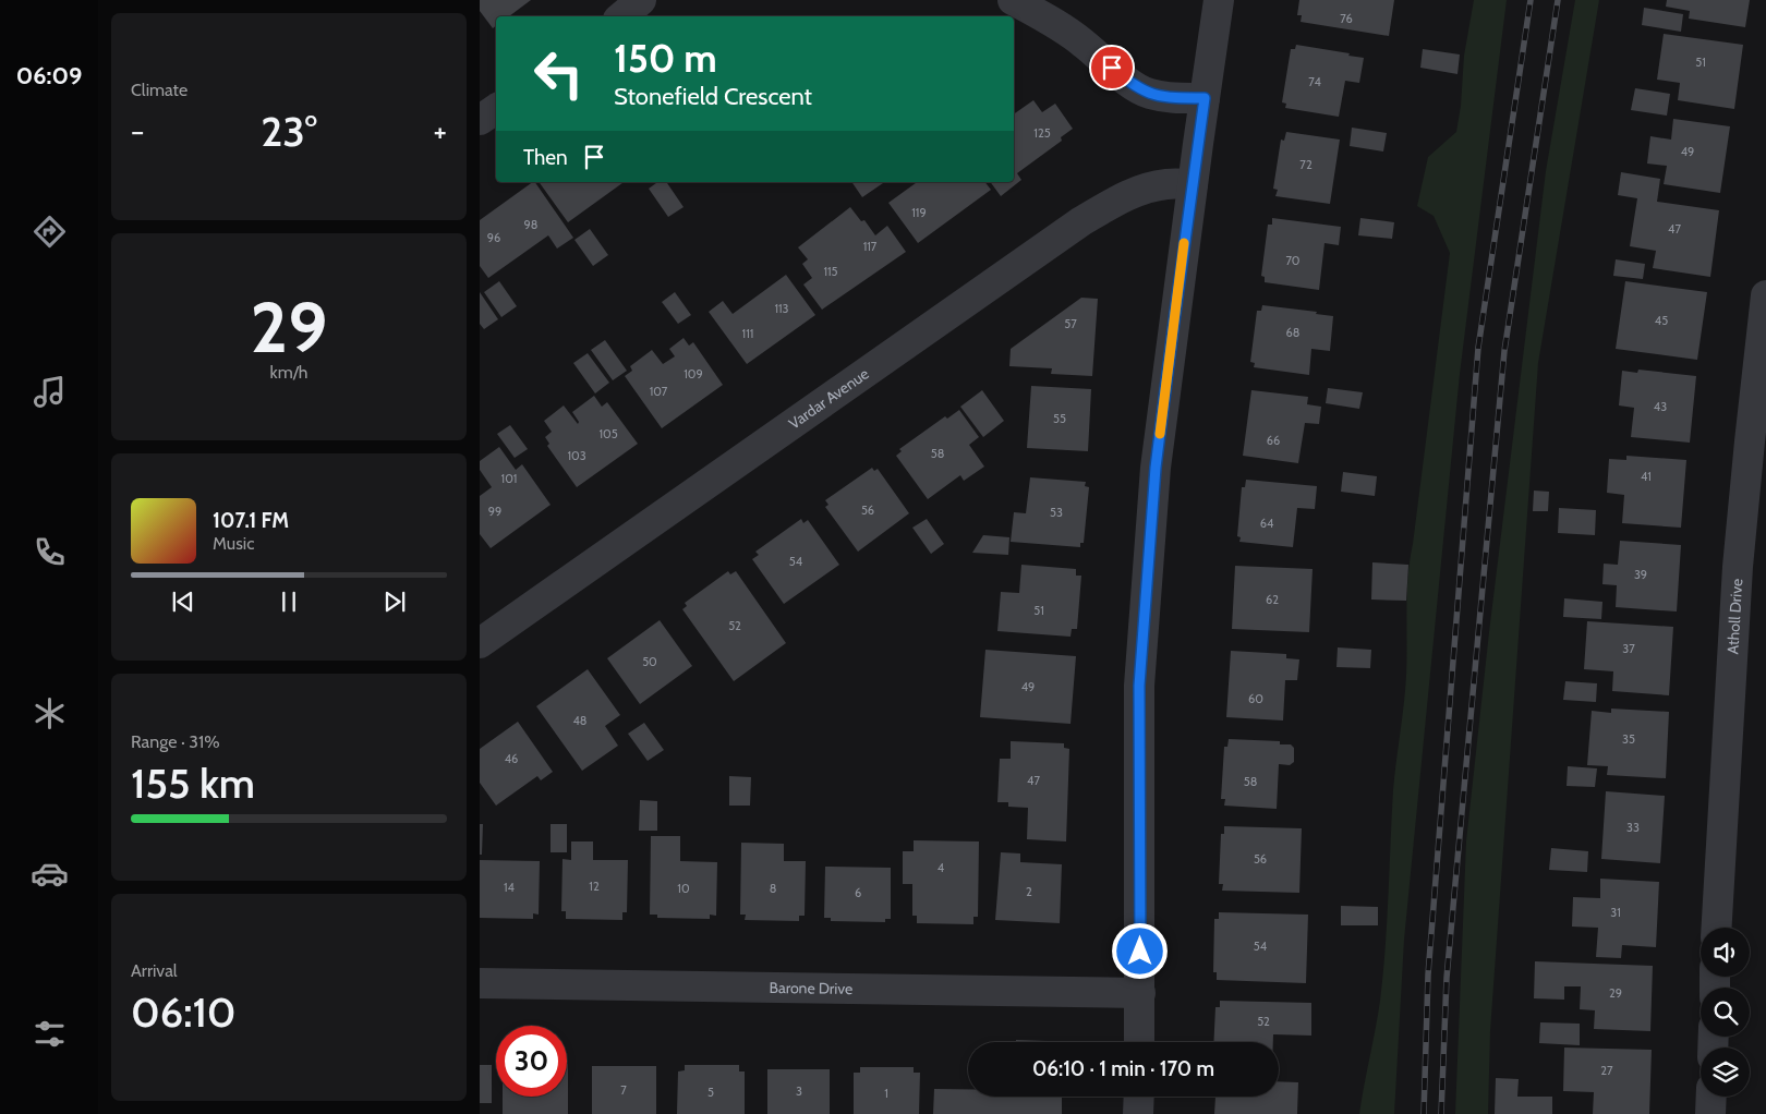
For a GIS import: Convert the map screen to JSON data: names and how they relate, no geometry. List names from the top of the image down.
{
  "streets": {
    "street": ["Vardar Avenue", "Atholl Drive", "Barone Drive"]
  },
  "house_numbers": [
    "76",
    "51",
    "74",
    "125",
    "49",
    "72",
    "119",
    "98",
    "47",
    "96",
    "117",
    "70",
    "115",
    "113",
    "45",
    "57",
    "68",
    "111",
    "109",
    "107",
    "43",
    "55",
    "105",
    "66",
    "58",
    "103",
    "41",
    "101",
    "56",
    "99",
    "53",
    "64",
    "54",
    "39",
    "62",
    "51",
    "52",
    "37",
    "50",
    "49",
    "60",
    "48",
    "35",
    "46",
    "47",
    "58",
    "33",
    "56",
    "4",
    "12",
    "14",
    "10",
    "8",
    "2",
    "6",
    "31",
    "54",
    "29",
    "52",
    "27",
    "7",
    "3",
    "5",
    "1"
  ],
  "page": {
    "tabs": "06:09",
    "tile": [
      "Climate",
      ["29", "km/h"],
      ["Range · 31%", "155 km"],
      ["Arrival", "06:10"]
    ],
    "turn": ["150 m", "Stonefield Crescent"],
    "heat": ["−", "23°", "+"],
    "then": "Then",
    "song": ["107.1 FM", "Music"],
    "limit": "30",
    "trip": "06:10 · 1 min · 170 m"
  }
}
